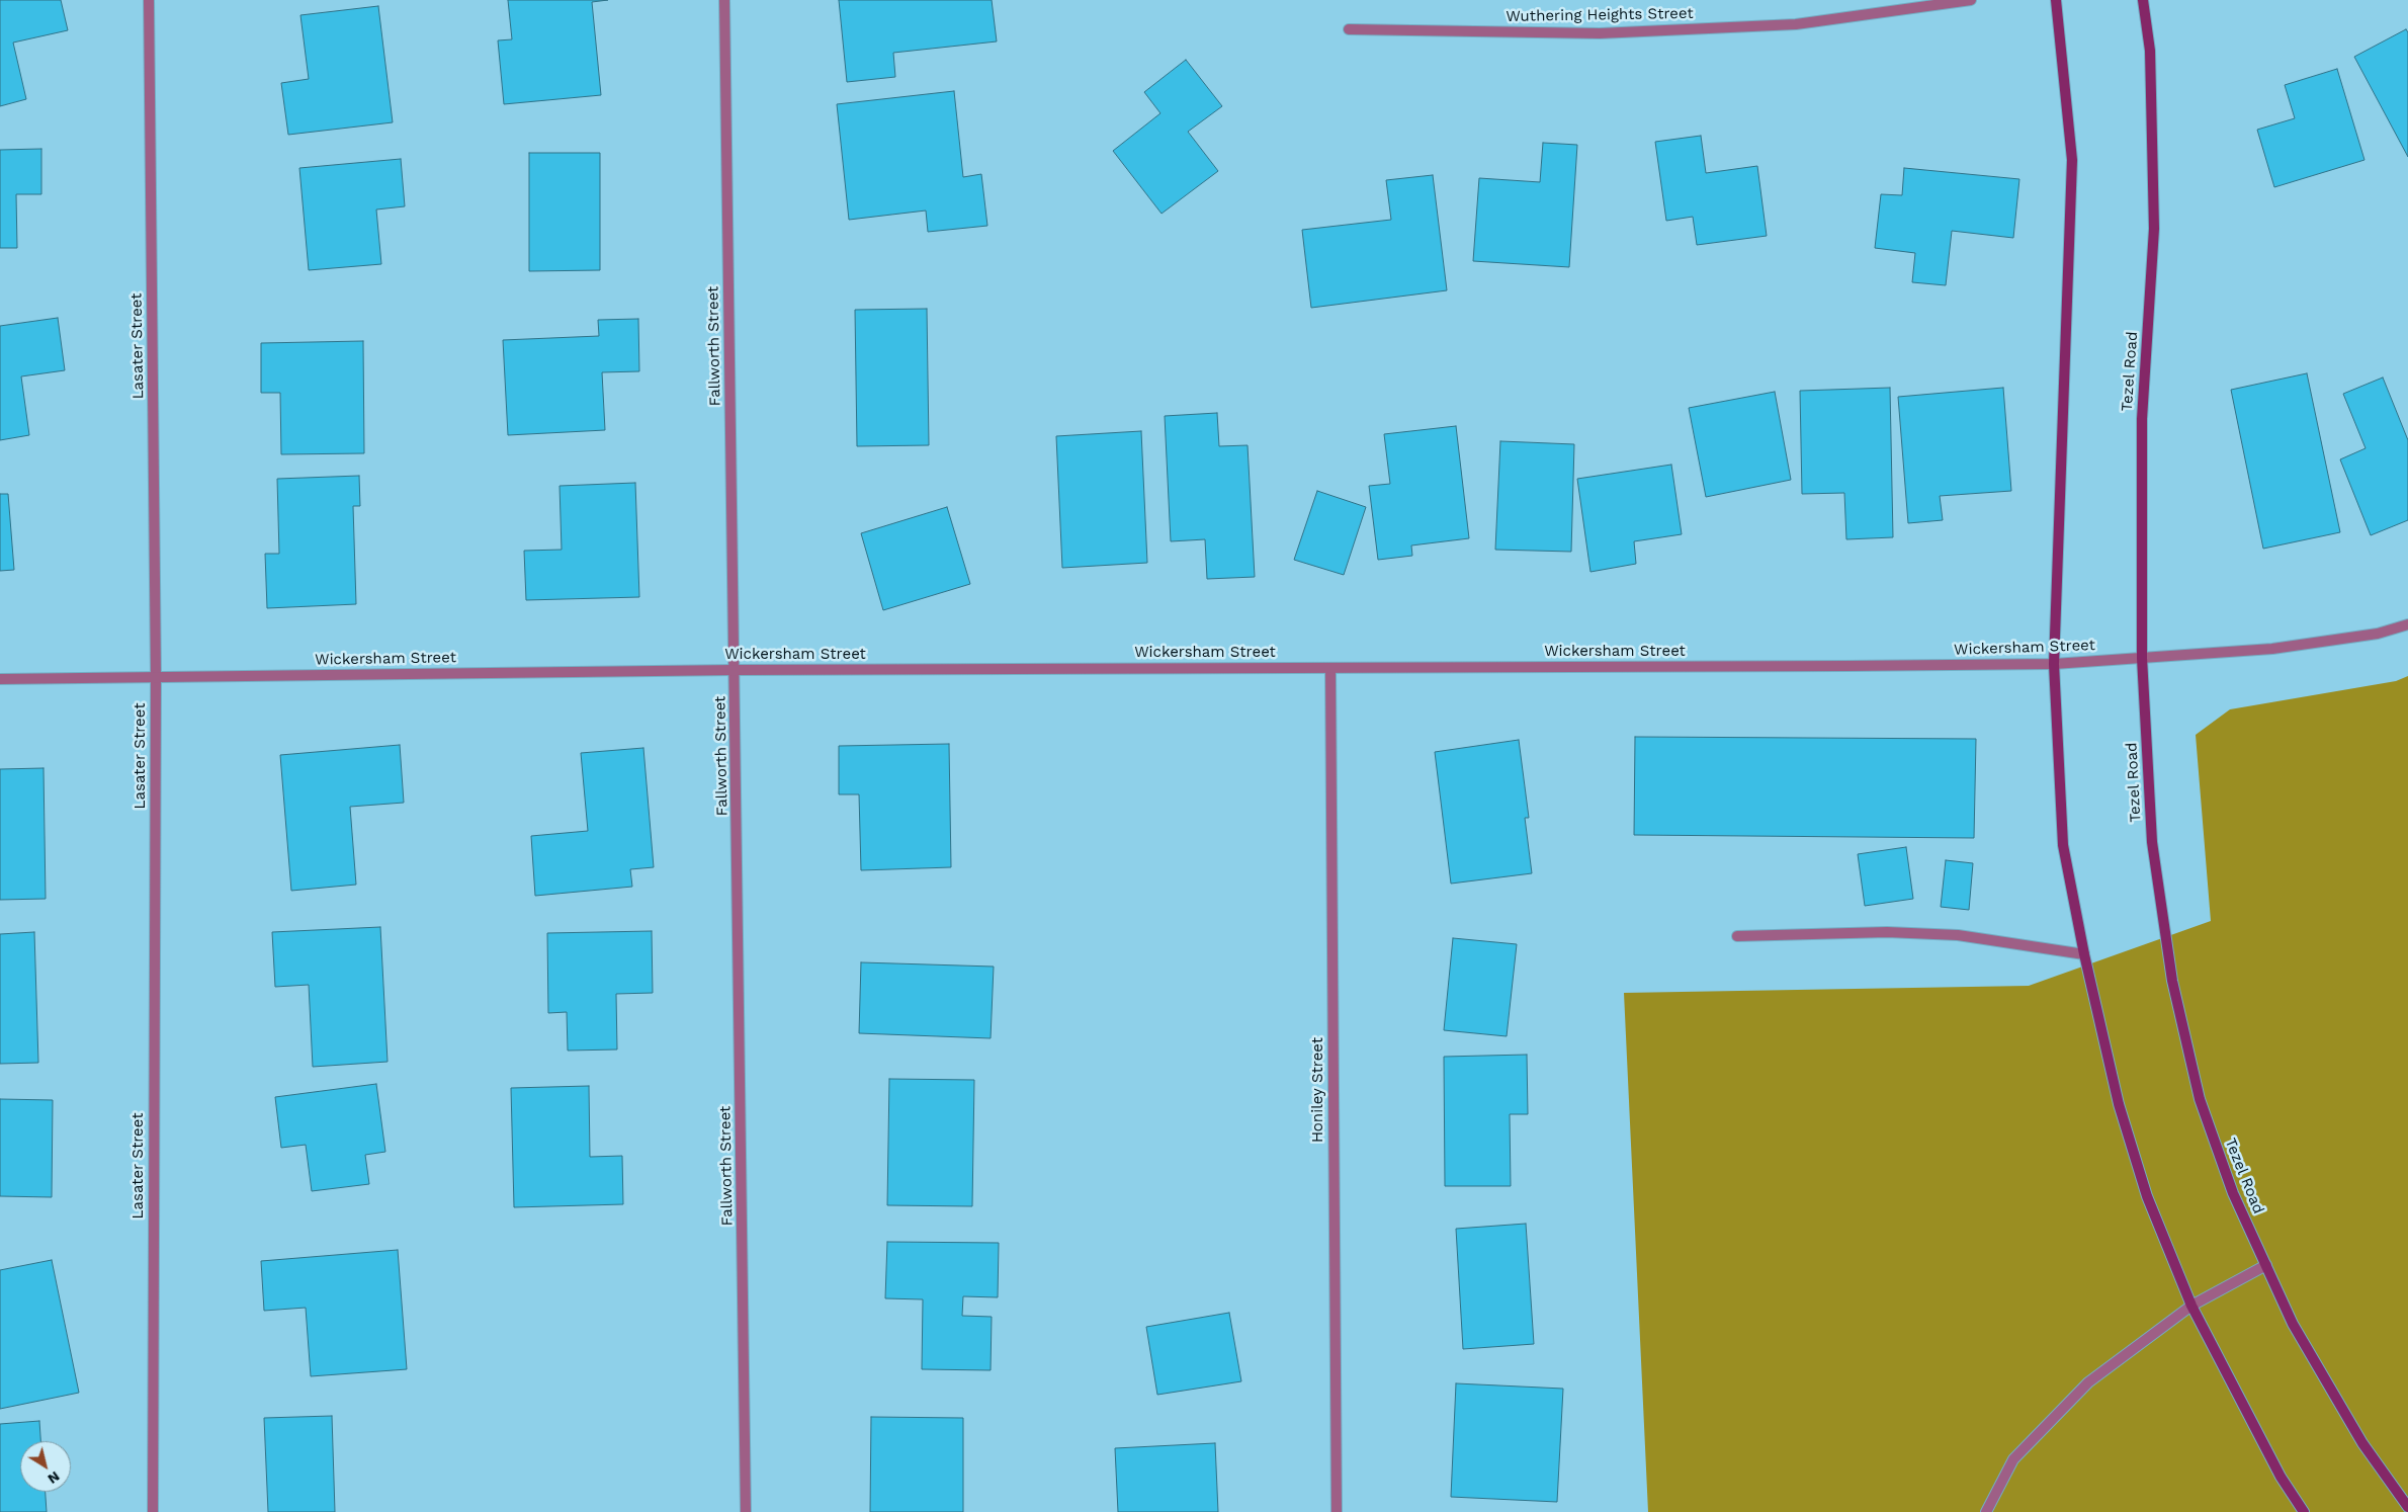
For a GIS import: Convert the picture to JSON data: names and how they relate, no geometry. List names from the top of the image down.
{
  "streets": {
    "main road": ["Tezel Road"],
    "street": [
      "Wuthering Heights Street",
      "Lasater Street",
      "Fallworth Street",
      "Wickersham Street",
      "Honiley Street"
    ]
  },
  "crossings": [
    ["Lasater Street", "Wickersham Street"],
    ["Fallworth Street", "Wickersham Street"],
    ["Tezel Road", "Wickersham Street"],
    ["Wickersham Street", "Honiley Street"]
  ],
  "north": "bottom right"
}
